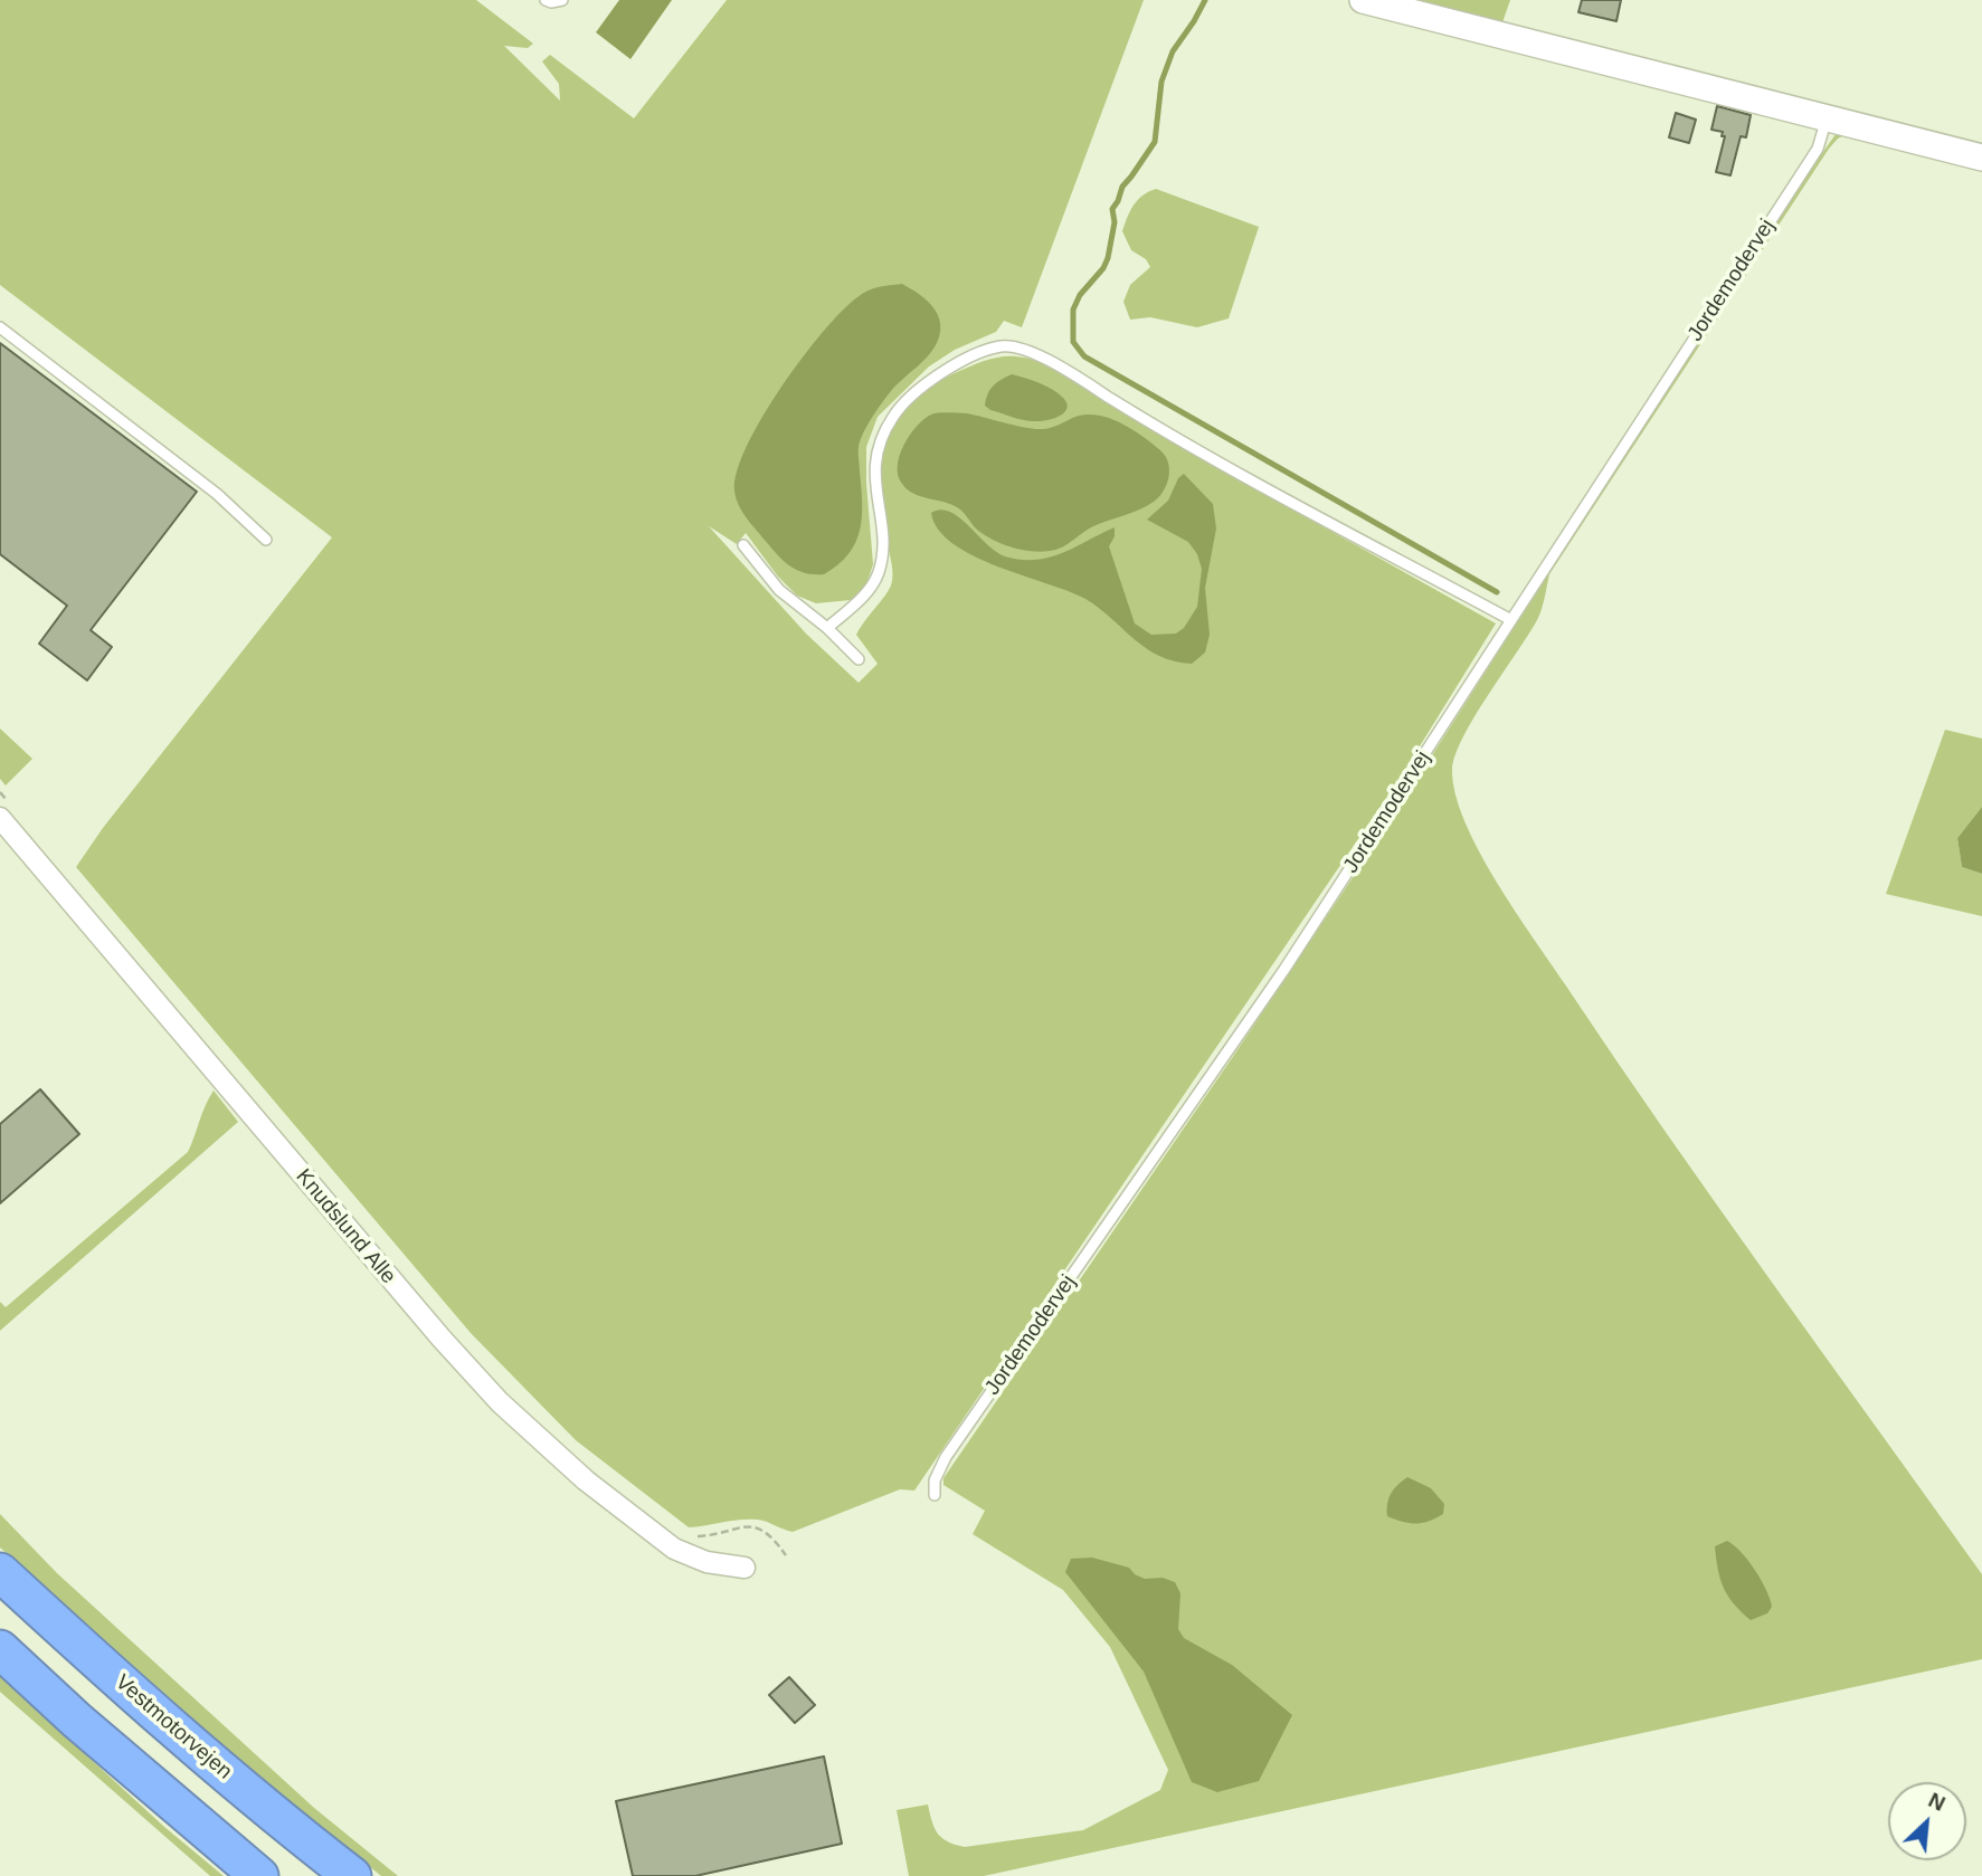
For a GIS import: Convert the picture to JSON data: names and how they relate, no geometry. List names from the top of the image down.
{
  "streets": {
    "highway": ["Vestmotorvejen"],
    "street": ["Knudslund Alle"],
    "lane": ["Jordemodervej"]
  },
  "north": "top right"
}
